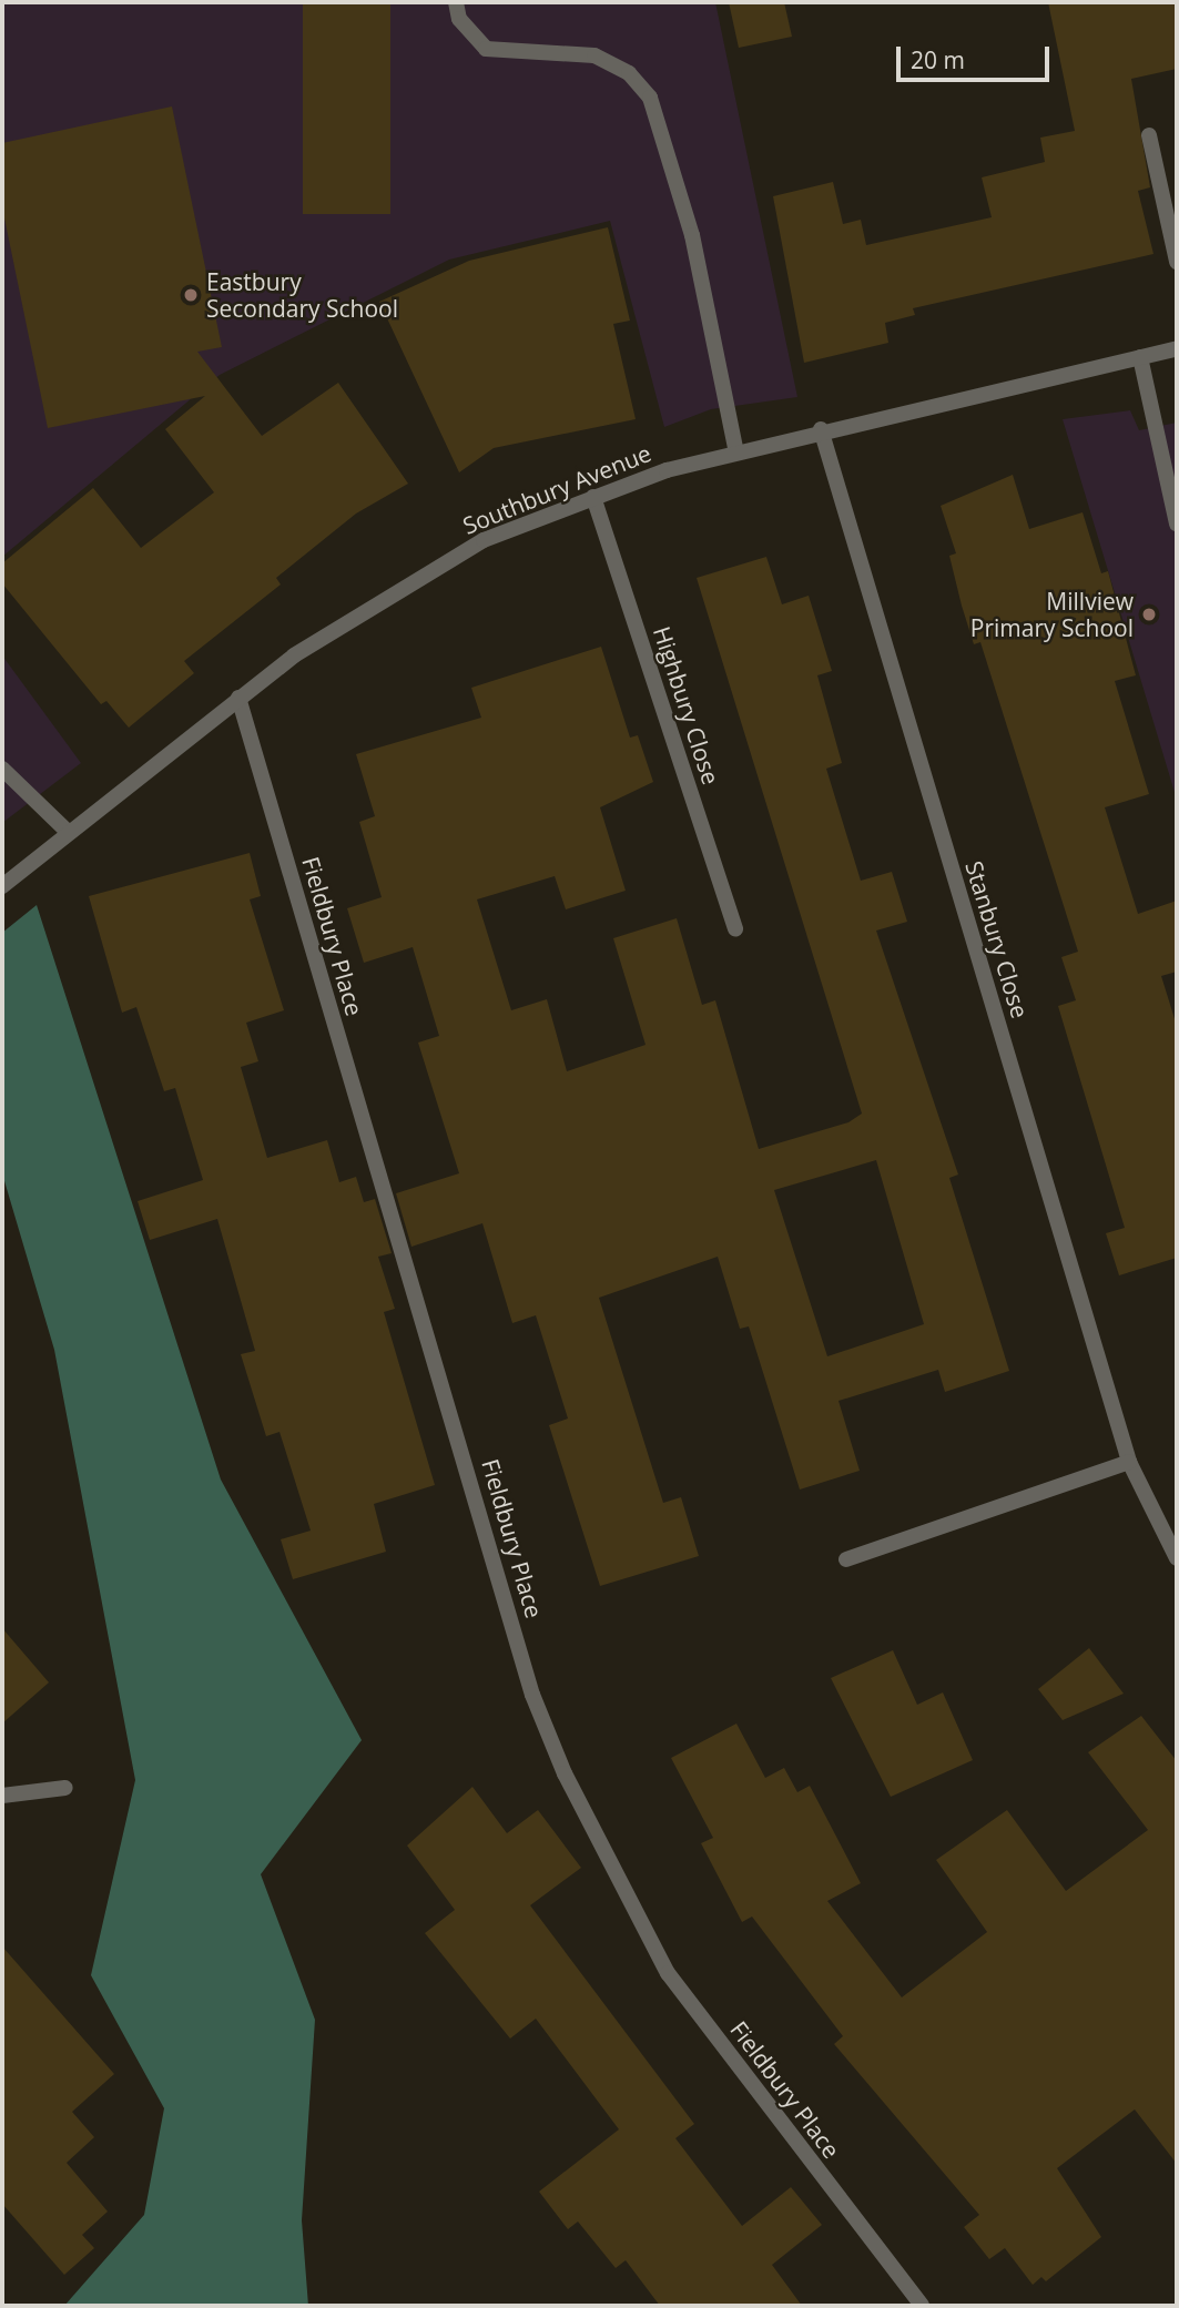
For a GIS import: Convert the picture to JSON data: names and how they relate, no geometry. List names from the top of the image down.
{
  "streets": {
    "street": [
      "Southbury Avenue",
      "Highbury Close",
      "Fieldbury Place",
      "Stanbury Close"
    ]
  },
  "crossings": [
    ["Southbury Avenue", "Highbury Close"],
    ["Southbury Avenue", "Fieldbury Place"],
    ["Southbury Avenue", "Stanbury Close"]
  ],
  "places": ["Eastbury Secondary School", "Millview Primary School"],
  "scale_bar": "20 m"
}
